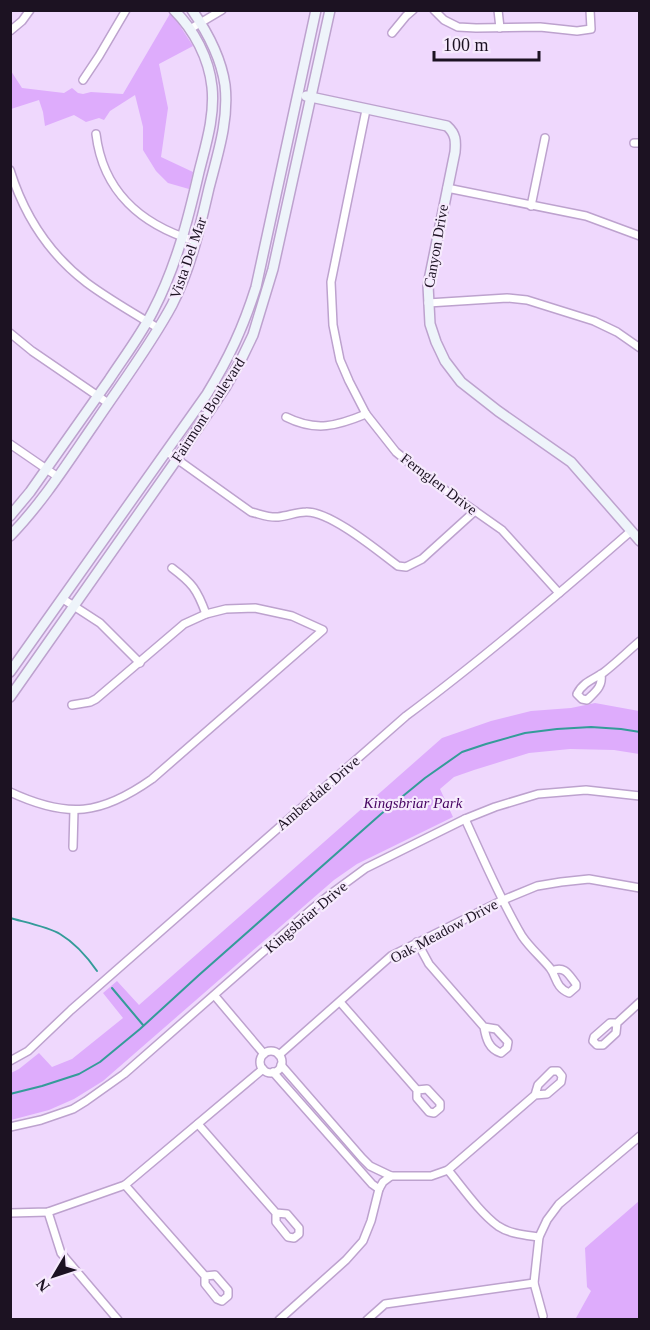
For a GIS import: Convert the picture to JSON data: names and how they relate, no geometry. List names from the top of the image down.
{
  "streets": {
    "street": [
      "Canyon Drive",
      "Vista Del Mar",
      "Fairmont Boulevard",
      "Fernglen Drive",
      "Amberdale Drive",
      "Kingsbriar Drive",
      "Oak Meadow Drive"
    ]
  },
  "crossings": [
    ["Canyon Drive", "Fairmont Boulevard"],
    ["Canyon Drive", "Fernglen Drive"],
    ["Canyon Drive", "Amberdale Drive"],
    ["Fernglen Drive", "Amberdale Drive"]
  ],
  "parks": ["Kingsbriar Park"],
  "scale_bar": "100 m",
  "north": "bottom left"
}
